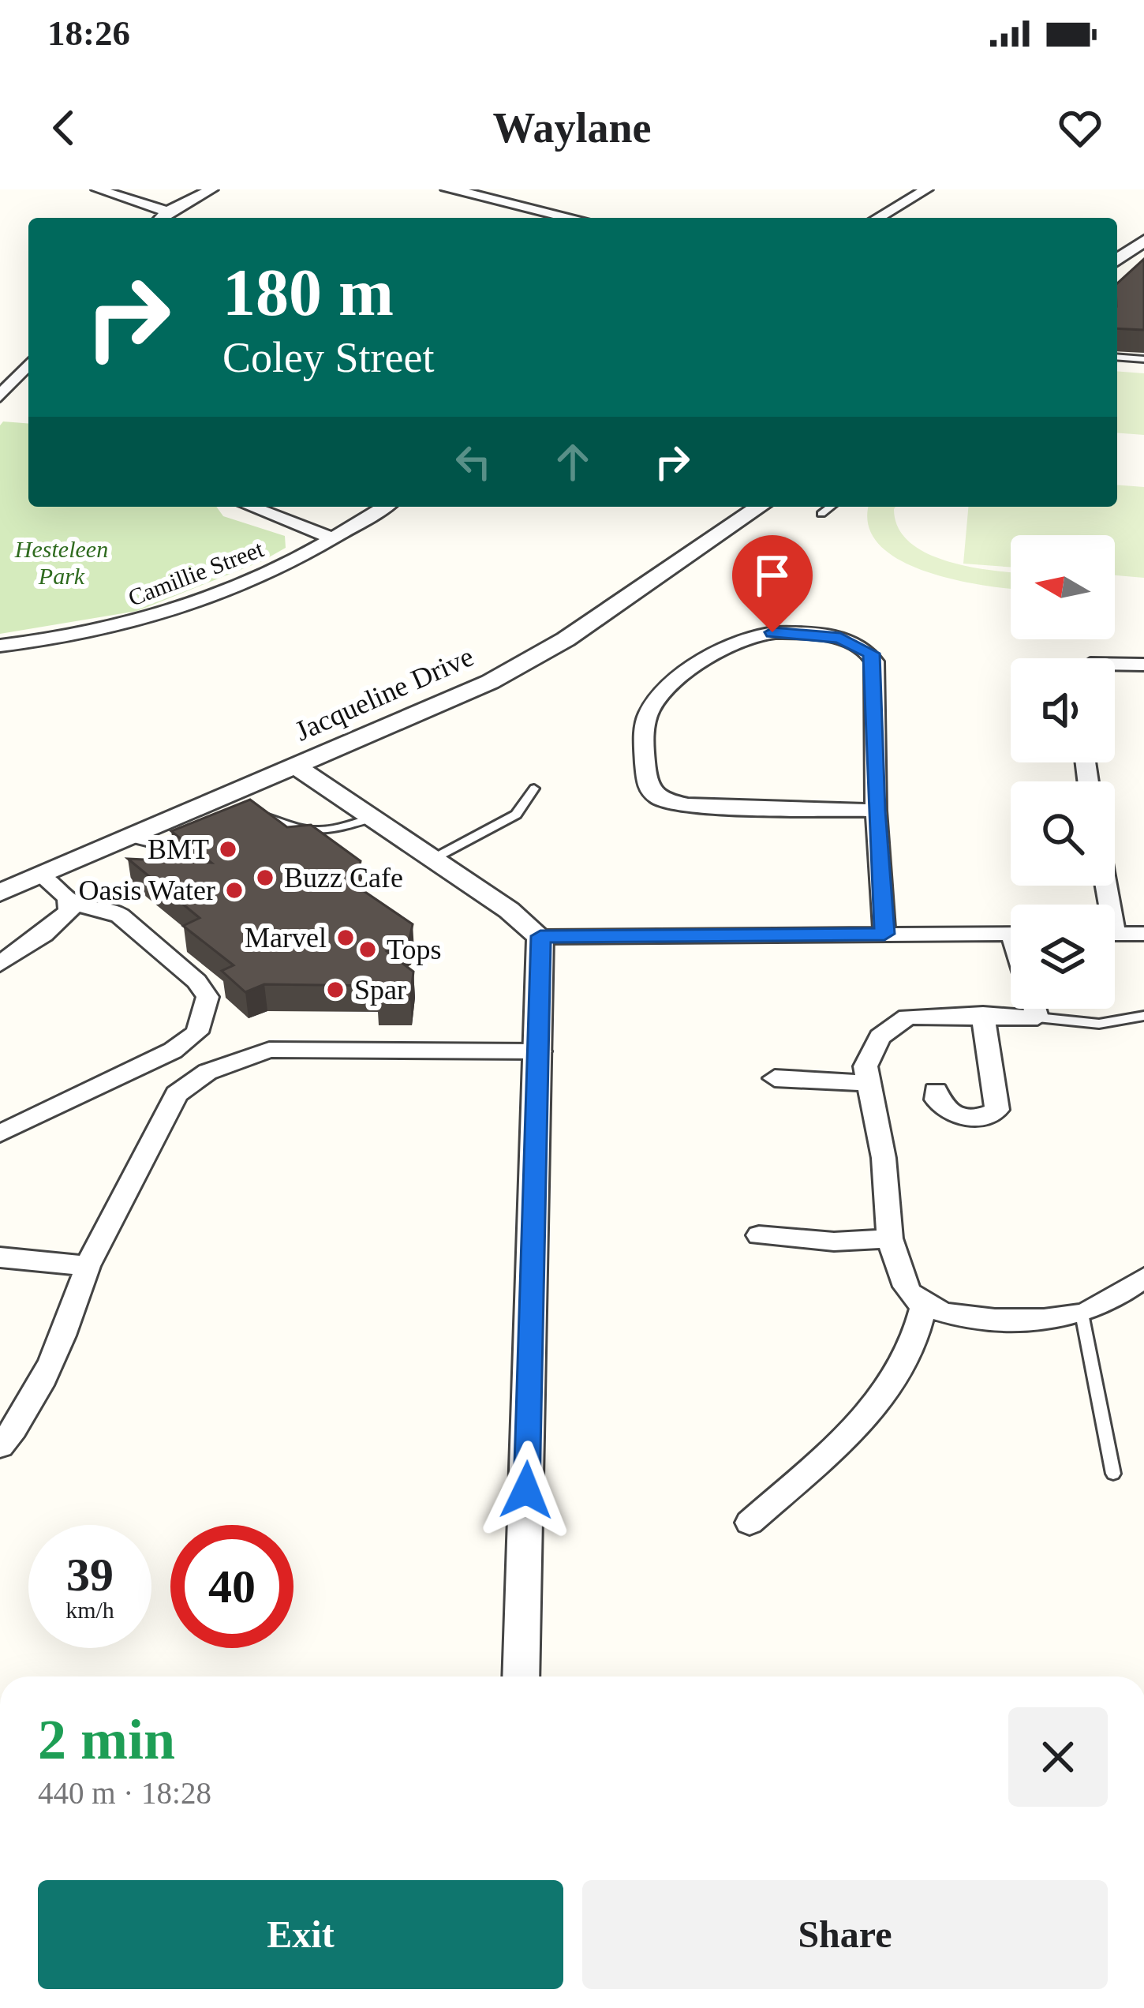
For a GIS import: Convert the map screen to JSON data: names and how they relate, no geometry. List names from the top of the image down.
{
  "streets": {
    "street": ["Camillie Street", "Jacqueline Drive"]
  },
  "parks": ["Hesteleen Park"],
  "places": [
    "BMT",
    "Buzz Cafe",
    "Oasis Water",
    "Marvel",
    "Tops",
    "Spar"
  ],
  "north": "left",
  "page": {
    "status": "18:26",
    "header": "Waylane",
    "turn": ["180 m", "Coley Street"],
    "speed": "39 km/h",
    "limit": "40",
    "heading": ["2 min", "440 m · 18:28"],
    "buttons": ["Exit", "Share"]
  }
}
